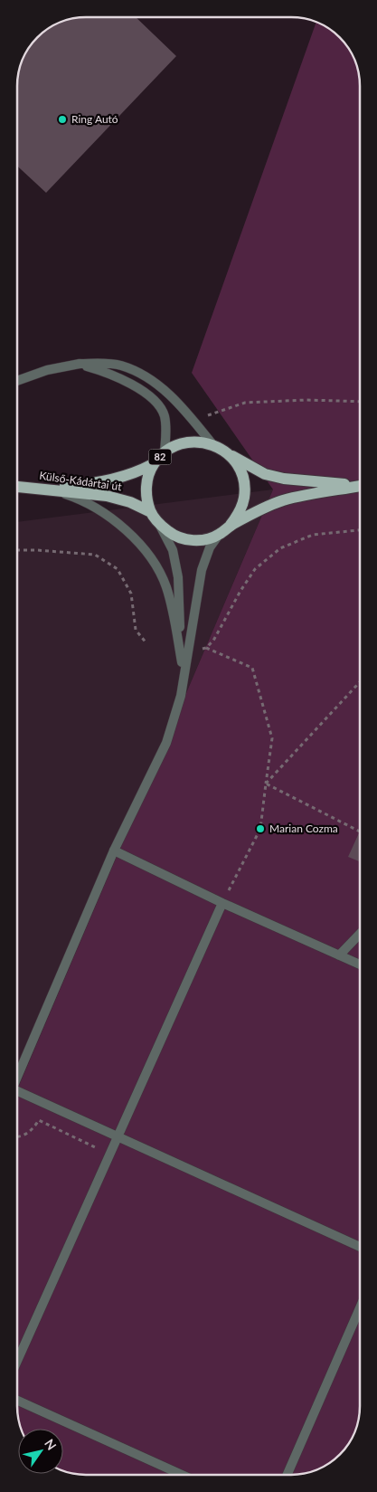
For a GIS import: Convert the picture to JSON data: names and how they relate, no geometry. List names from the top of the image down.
{
  "streets": {
    "main road": ["82", "Külső-Kádártai út"]
  },
  "places": ["Ring Autó", "Marian Cozma"],
  "north": "top right"
}
